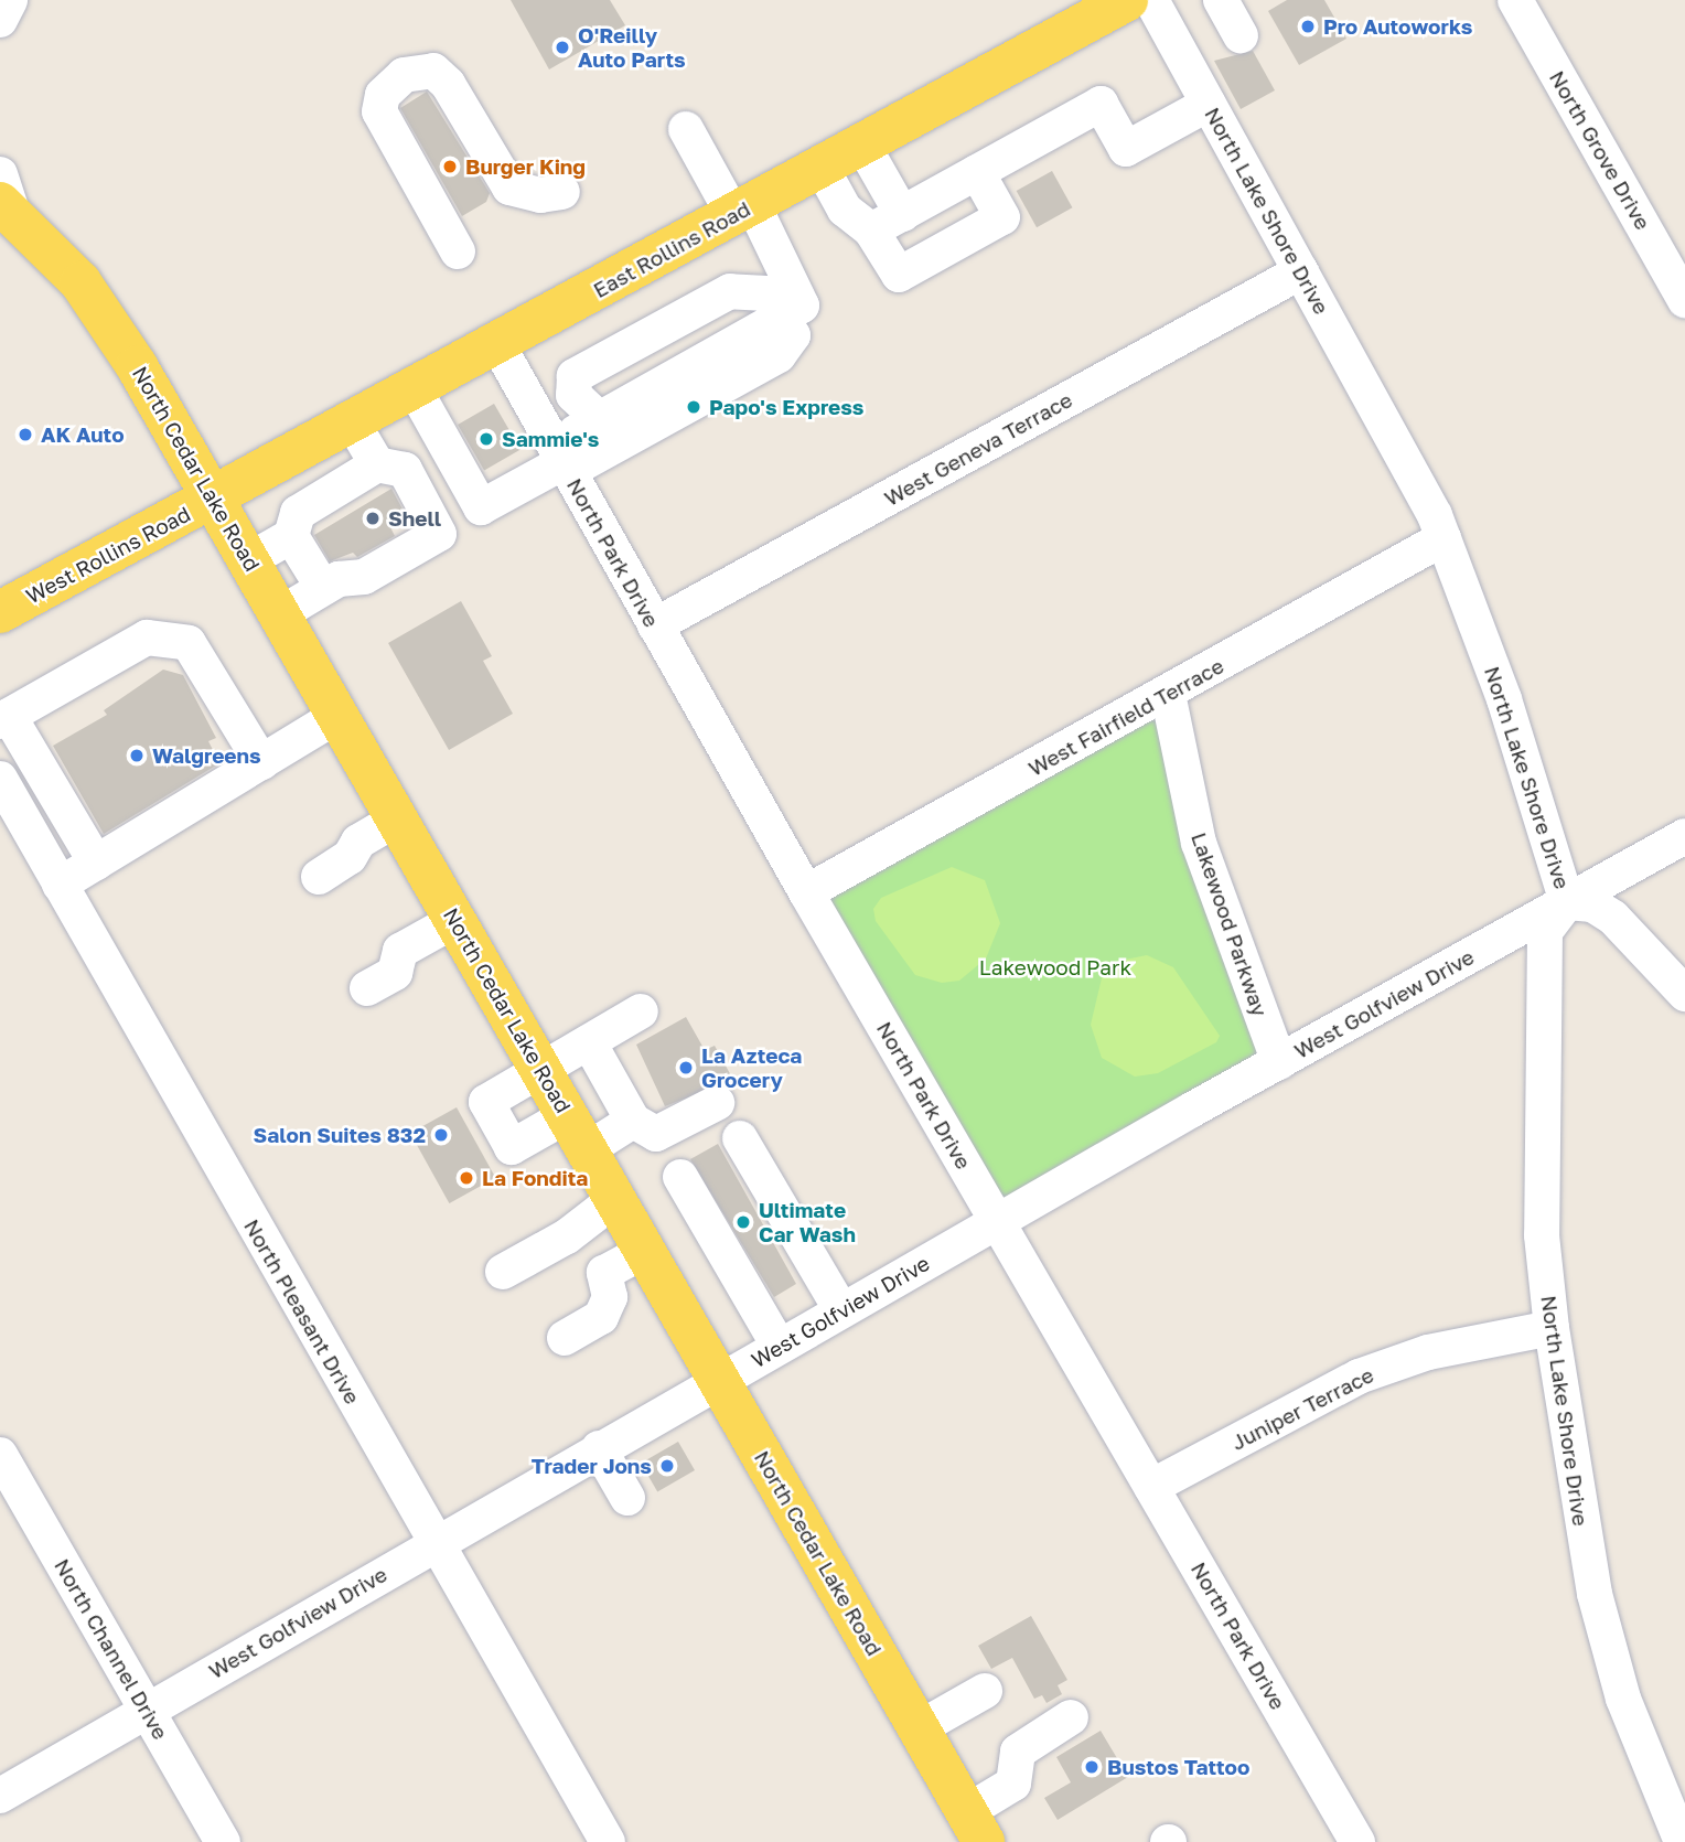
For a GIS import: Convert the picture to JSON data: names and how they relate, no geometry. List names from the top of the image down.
{
  "streets": {
    "main road": ["East Rollins Road", "North Cedar Lake Road", "West Rollins Road"],
    "street": [
      "North Grove Drive",
      "North Lake Shore Drive",
      "West Geneva Terrace",
      "North Park Drive",
      "West Fairfield Terrace",
      "Lakewood Parkway",
      "West Golfview Drive",
      "North Pleasant Drive",
      "Juniper Terrace",
      "North Channel Drive"
    ]
  },
  "crossings": [
    ["North Lake Shore Drive", "West Geneva Terrace"],
    ["North Lake Shore Drive", "West Fairfield Terrace"],
    ["North Lake Shore Drive", "West Golfview Drive"],
    ["North Lake Shore Drive", "Juniper Terrace"],
    ["East Rollins Road", "North Cedar Lake Road"],
    ["East Rollins Road", "North Park Drive"],
    ["East Rollins Road", "West Rollins Road"],
    ["West Geneva Terrace", "North Park Drive"],
    ["North Cedar Lake Road", "West Rollins Road"],
    ["North Cedar Lake Road", "West Golfview Drive"],
    ["North Park Drive", "West Fairfield Terrace"],
    ["North Park Drive", "West Golfview Drive"],
    ["North Park Drive", "Juniper Terrace"],
    ["West Fairfield Terrace", "Lakewood Parkway"],
    ["Lakewood Parkway", "West Golfview Drive"],
    ["West Golfview Drive", "North Pleasant Drive"],
    ["West Golfview Drive", "North Channel Drive"]
  ],
  "parks": ["Lakewood Park"],
  "places": [
    "Pro Autoworks",
    "O'Reilly Auto Parts",
    "Burger King",
    "Papo's Express",
    "AK Auto",
    "Sammie's",
    "Shell",
    "Walgreens",
    "La Azteca Grocery",
    "Salon Suites 832",
    "La Fondita",
    "Ultimate Car Wash",
    "Trader Jons",
    "Bustos Tattoo"
  ]
}
